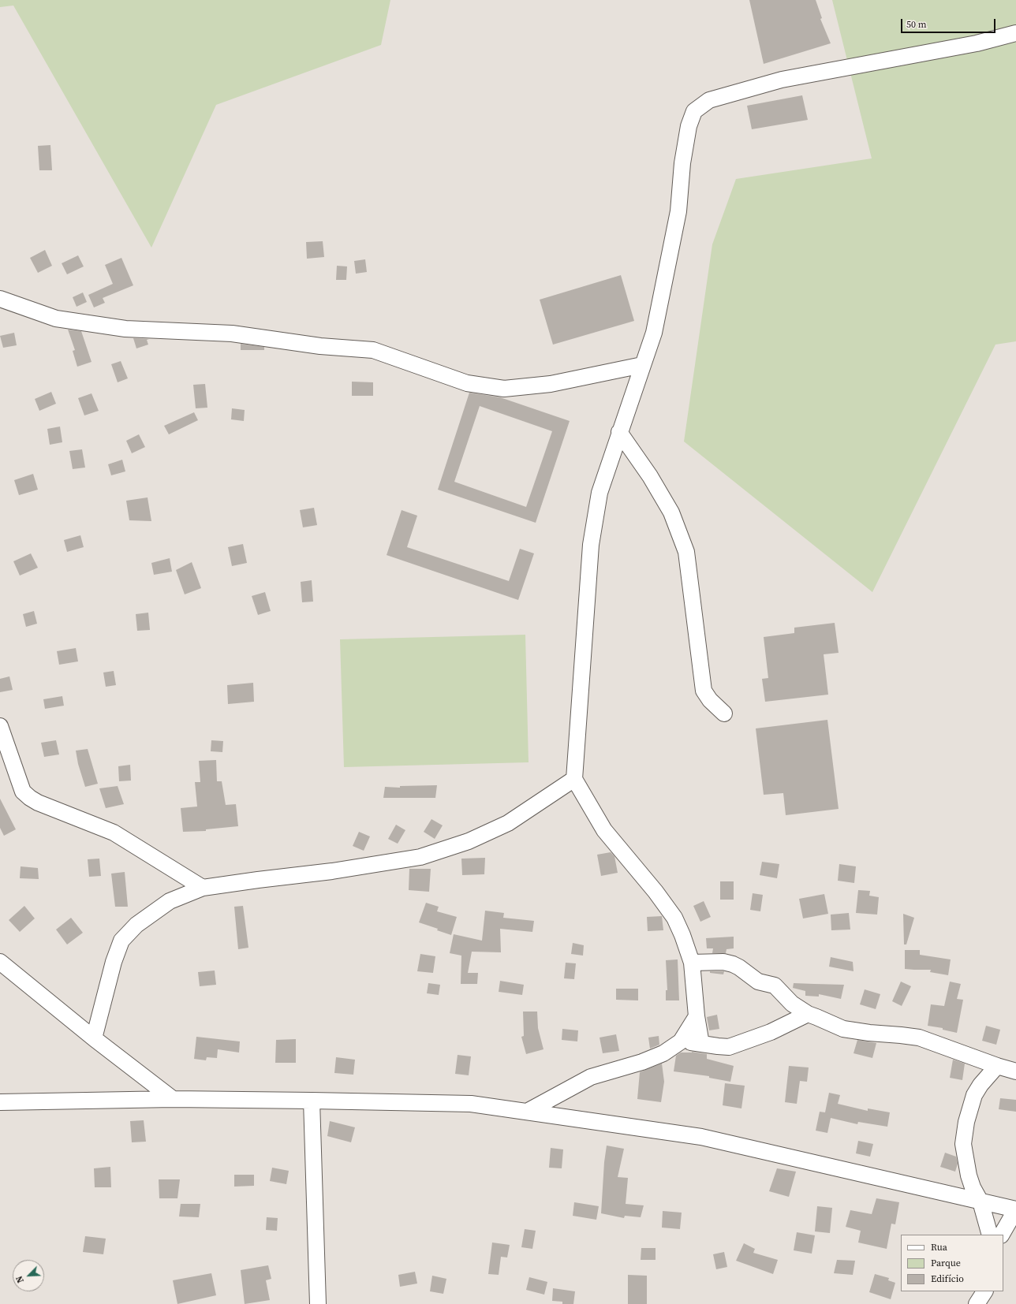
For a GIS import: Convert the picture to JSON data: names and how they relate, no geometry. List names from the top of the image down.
{
  "legend": ["Rua", "Parque", "Edifício"],
  "scale_bar": "50 m",
  "north": "bottom left"
}
